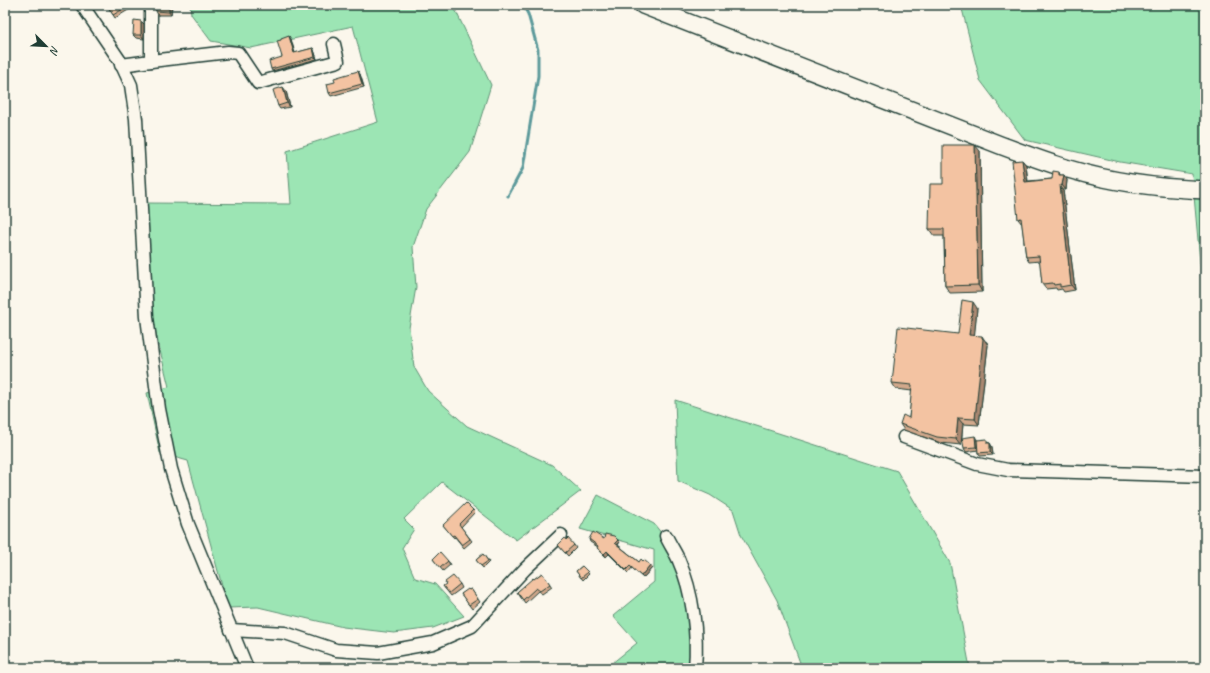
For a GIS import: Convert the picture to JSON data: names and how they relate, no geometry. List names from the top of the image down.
{
  "north": "bottom right"
}
